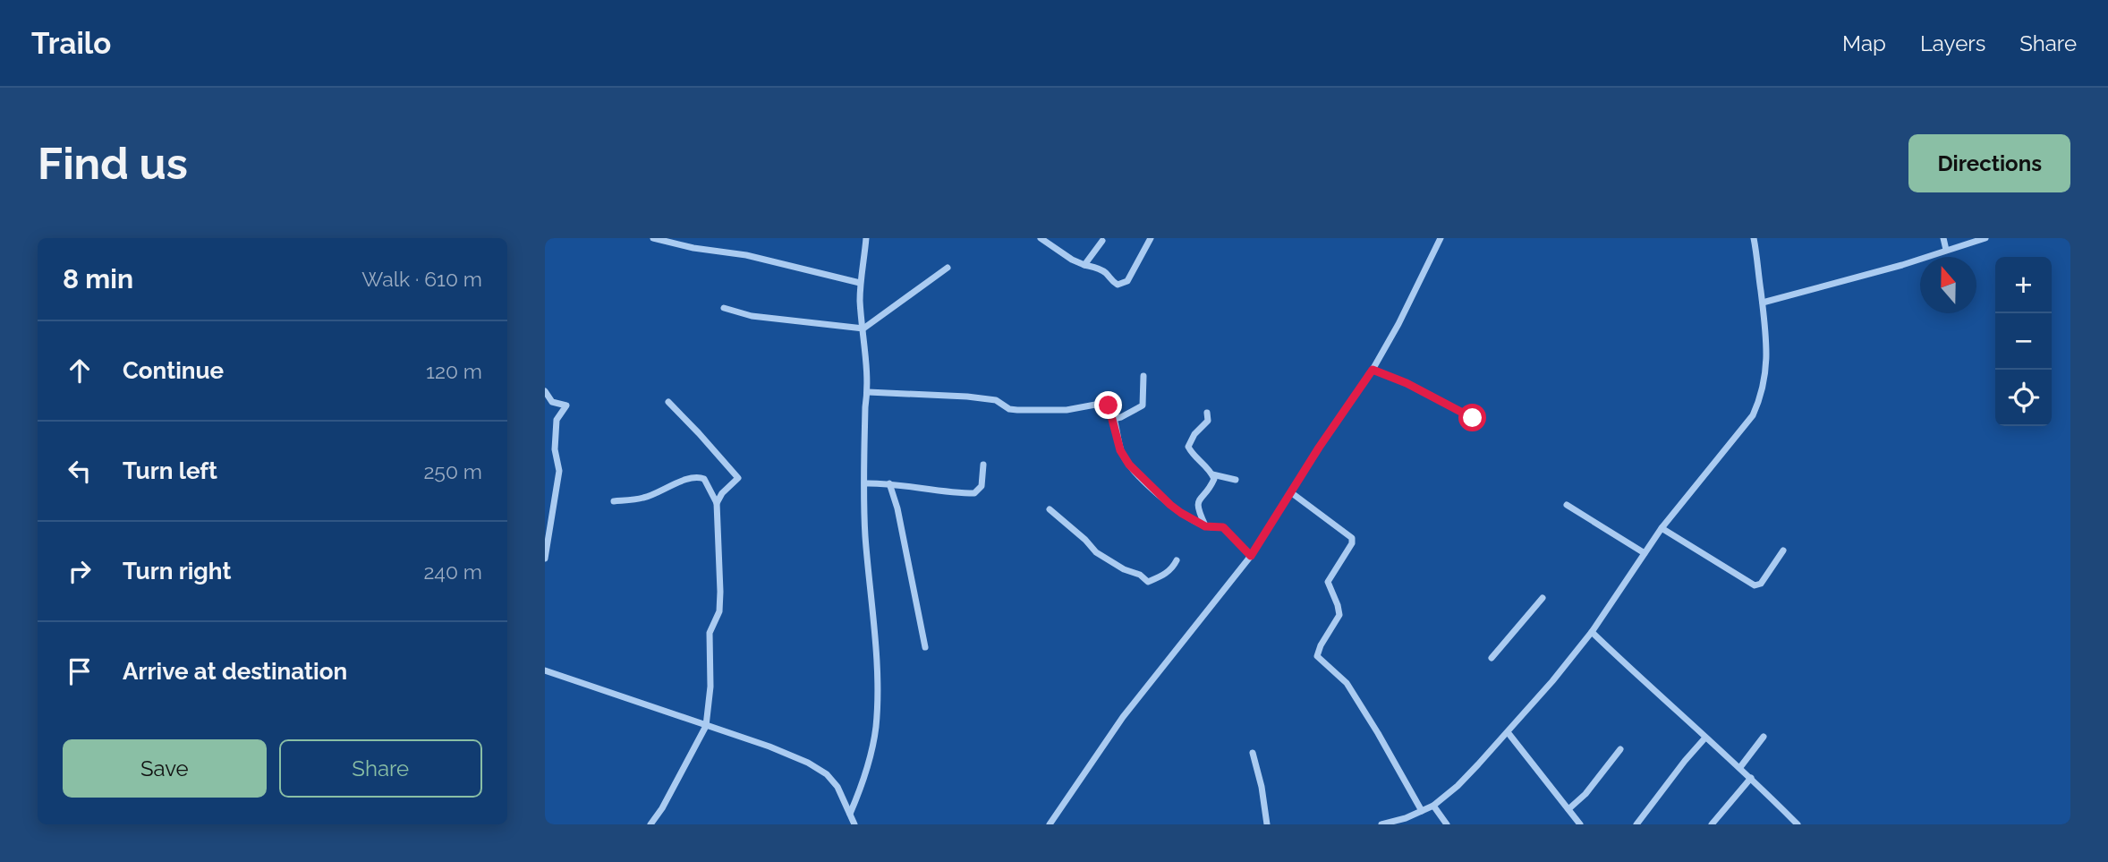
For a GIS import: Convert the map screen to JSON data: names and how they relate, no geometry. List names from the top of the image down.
{
  "north": "top",
  "page": {
    "header": "Trailo",
    "nav": ["Map", "Layers", "Share"],
    "buttons": [
      "Directions",
      ["Save", "Share"]
    ],
    "title": "Find us",
    "heading": ["8 min", "Walk · 610 m"],
    "map_buttons": ["+", "−"],
    "list": [
      ["Continue", "120 m"],
      ["Turn left", "250 m"],
      ["Turn right", "240 m"],
      "Arrive at destination"
    ]
  }
}
